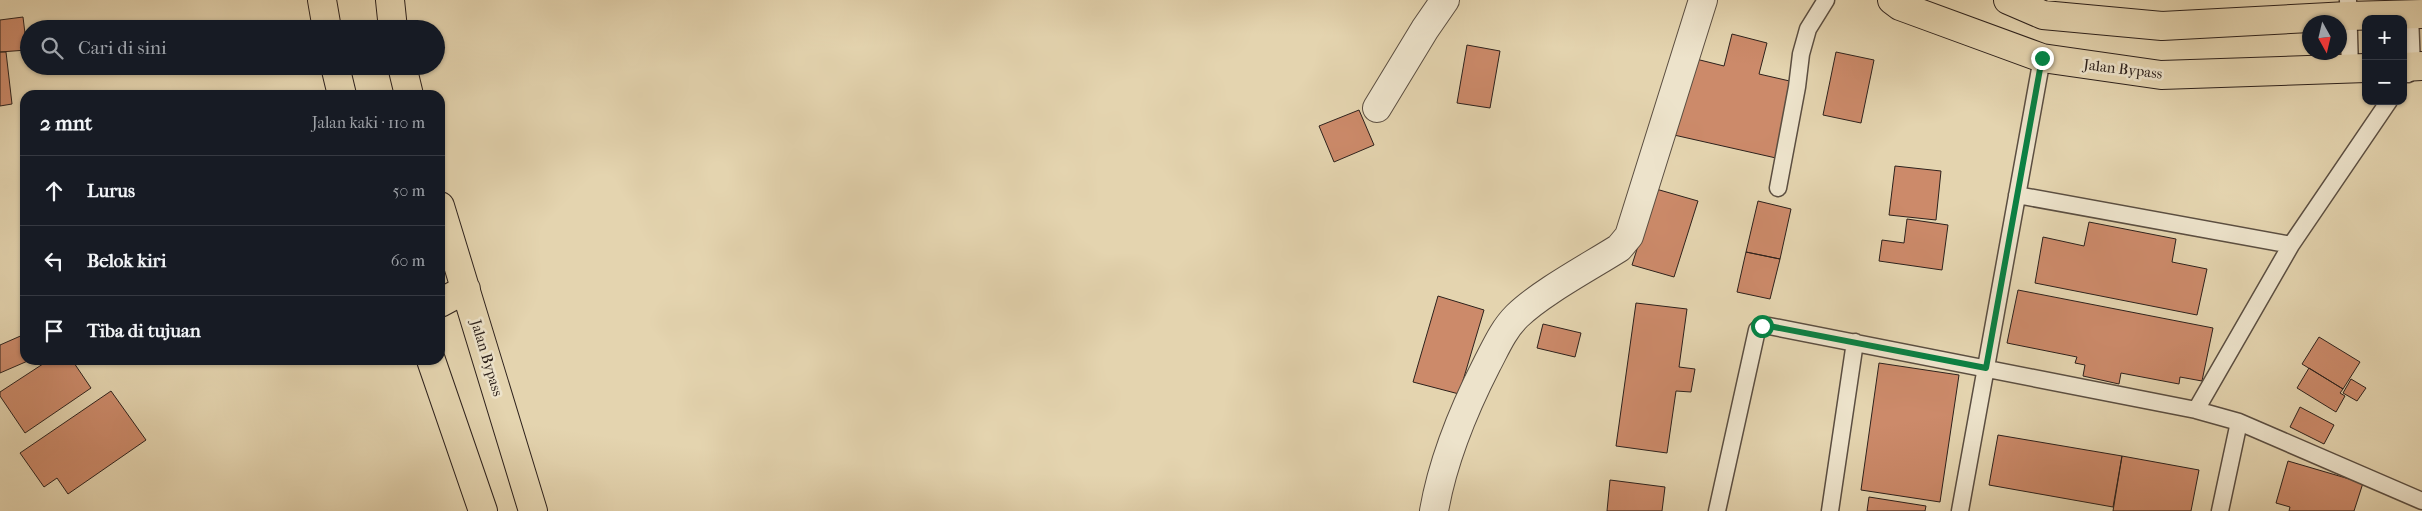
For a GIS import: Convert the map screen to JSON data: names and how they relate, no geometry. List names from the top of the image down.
{
  "streets": {
    "highway": ["Jalan Bypass"]
  },
  "north": "bottom",
  "page": {
    "map_buttons": ["+", "−"],
    "search": "Cari di sini",
    "heading": ["2 mnt", "Jalan kaki · 110 m"],
    "list": [
      ["Lurus", "50 m"],
      ["Belok kiri", "60 m"],
      "Tiba di tujuan"
    ]
  }
}
